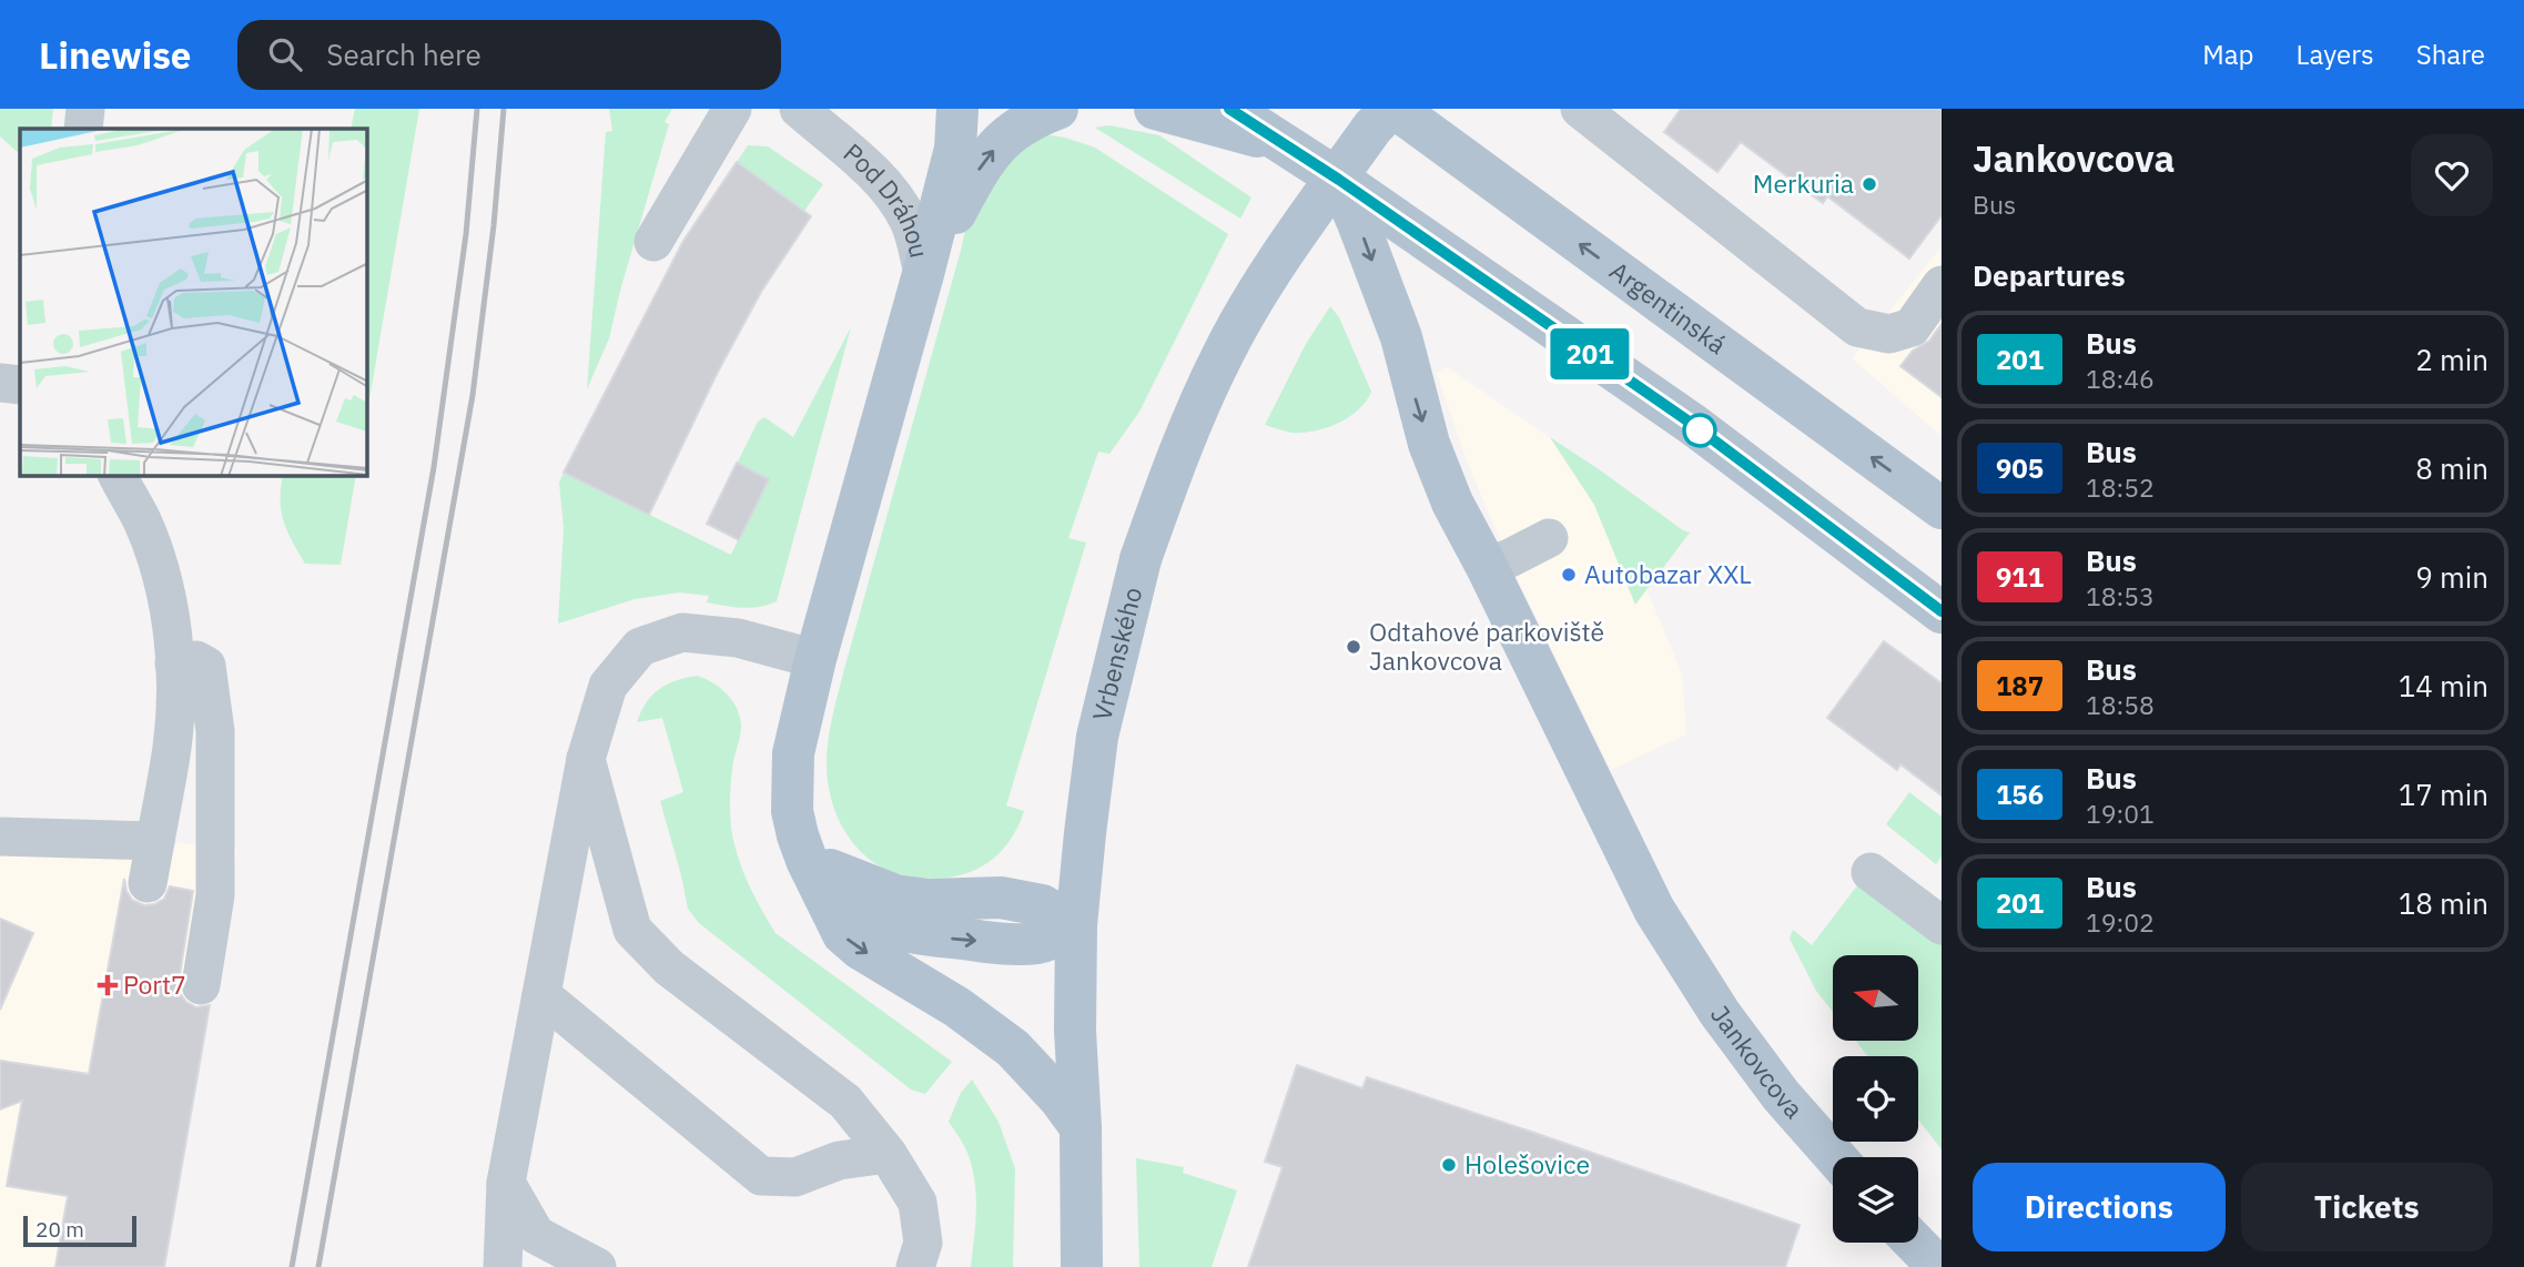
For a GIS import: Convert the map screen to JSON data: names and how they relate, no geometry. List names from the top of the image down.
{
  "streets": {
    "main road": ["Argentinská", "Vrbenského", "Jankovcova"],
    "street": ["Pod Dráhou"]
  },
  "crossings": [
    ["Argentinská", "Vrbenského"]
  ],
  "one_way": ["Jankovcova"],
  "places": {
    "other": [
      "Merkuria",
      "Autobazar XXL",
      "Odtahové parkoviště Jankovcova",
      "Holešovice"
    ],
    "health": ["Port7"]
  },
  "lines": ["bus line 201"],
  "scale_bar": "20 m",
  "north": "left",
  "page": {
    "header": "Linewise",
    "search": "Search here",
    "nav": ["Map", "Layers", "Share"],
    "on_map": "201",
    "heading": [
      ["Jankovcova", "Bus"],
      "Departures"
    ],
    "list": [
      {
        "mark": "201",
        "name": "Bus",
        "note": "18:46",
        "value": "2 min"
      },
      {
        "mark": "905",
        "name": "Bus",
        "note": "18:52",
        "value": "8 min"
      },
      {
        "mark": "911",
        "name": "Bus",
        "note": "18:53",
        "value": "9 min"
      },
      {
        "mark": "187",
        "name": "Bus",
        "note": "18:58",
        "value": "14 min"
      },
      {
        "mark": "156",
        "name": "Bus",
        "note": "19:01",
        "value": "17 min"
      },
      {
        "mark": "201",
        "name": "Bus",
        "note": "19:02",
        "value": "18 min"
      }
    ],
    "buttons": ["Directions", "Tickets"],
    "scale": "20 m"
  }
}
